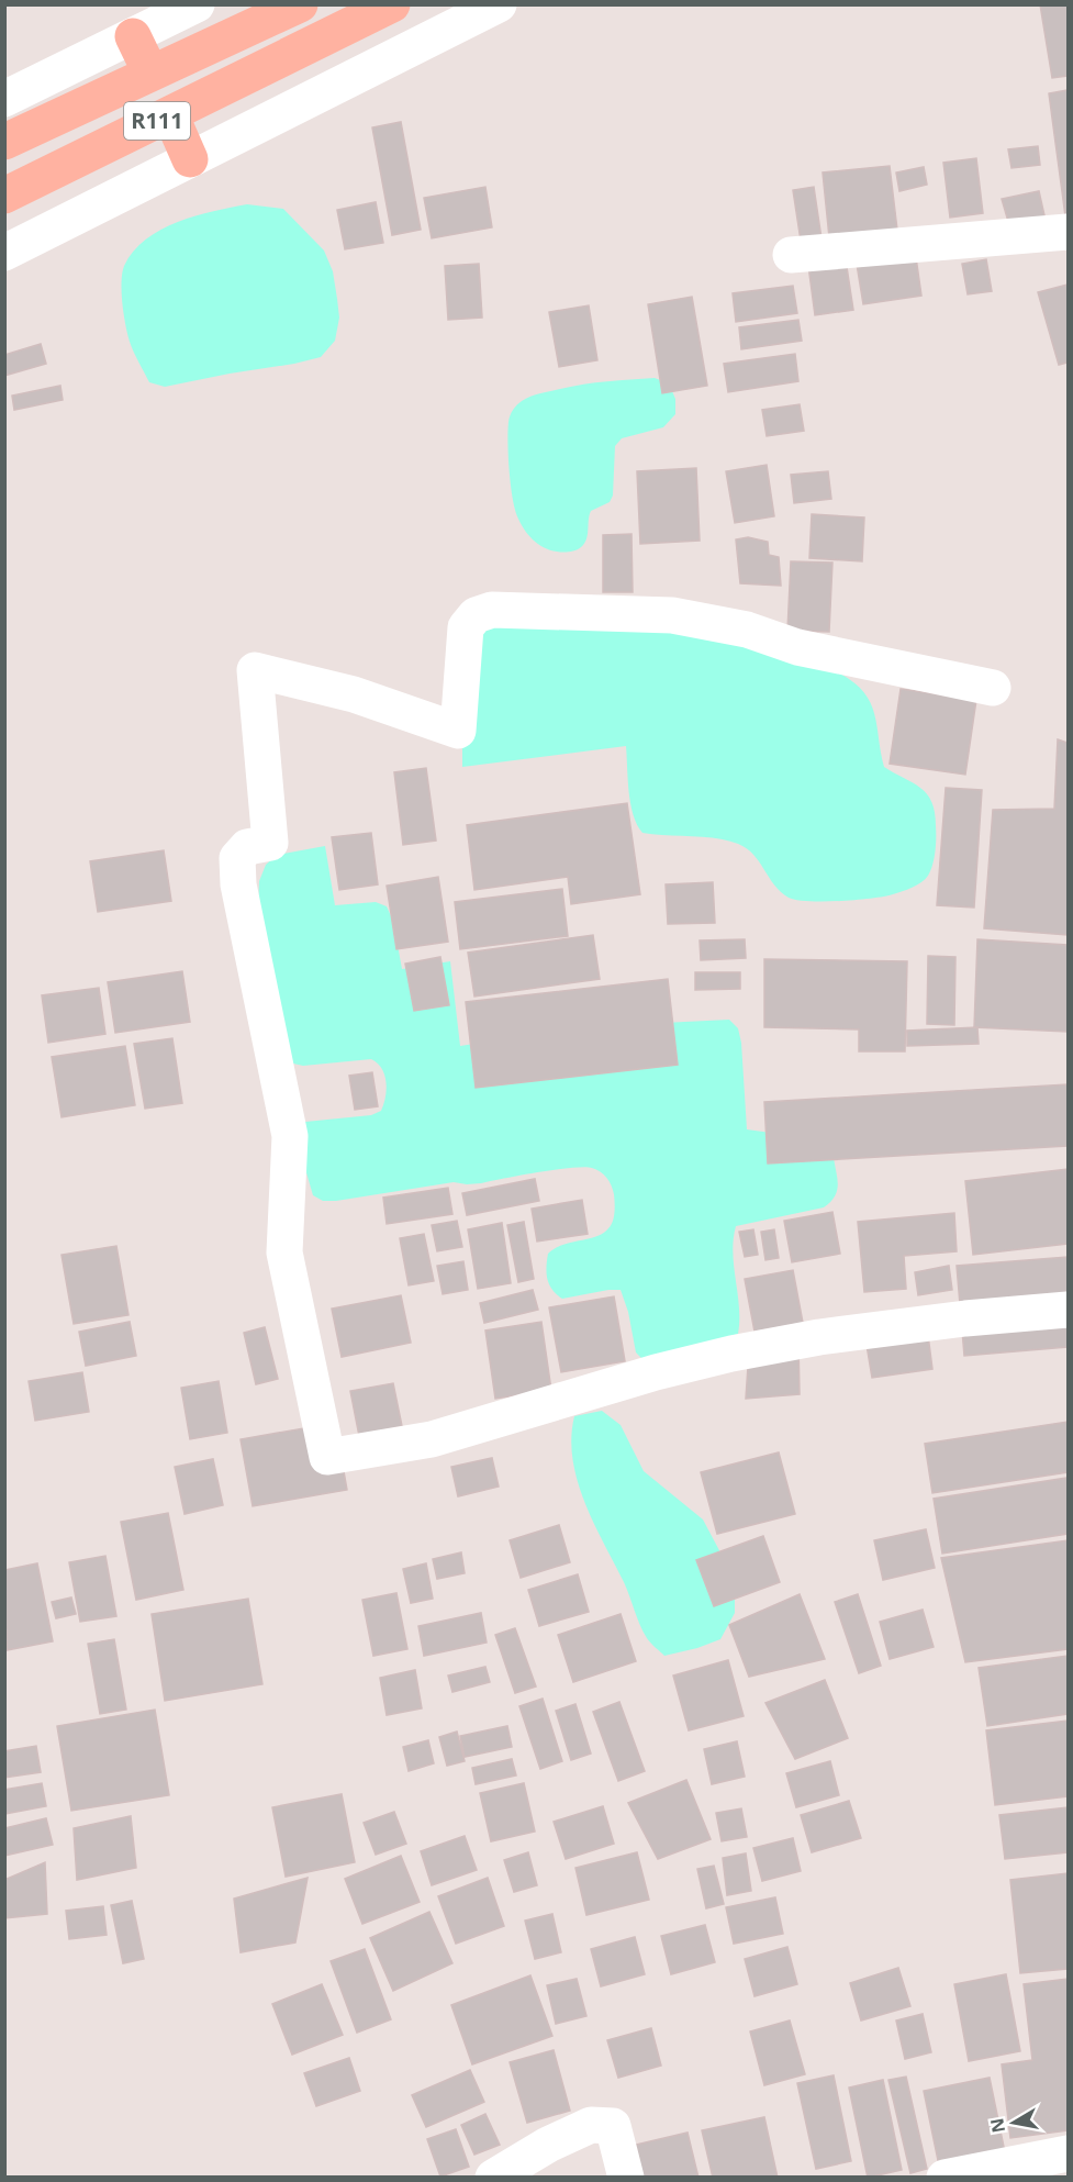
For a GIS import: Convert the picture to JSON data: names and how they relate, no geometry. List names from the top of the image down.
{
  "streets": {
    "main road": ["R111"]
  },
  "north": "left"
}
